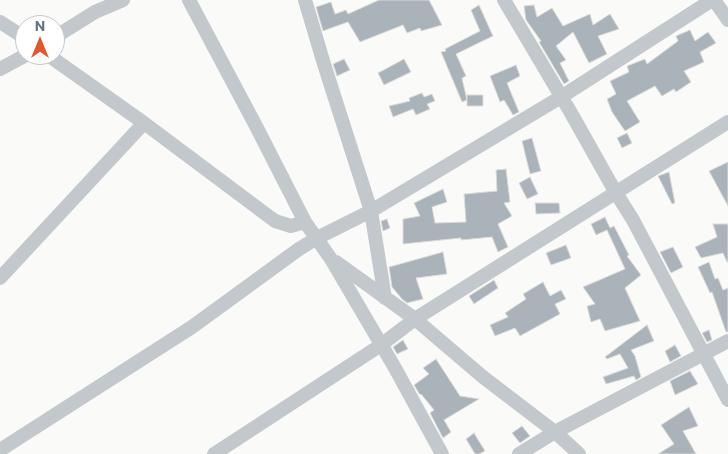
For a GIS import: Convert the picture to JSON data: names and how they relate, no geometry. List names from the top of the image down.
{
  "north": "top"
}
